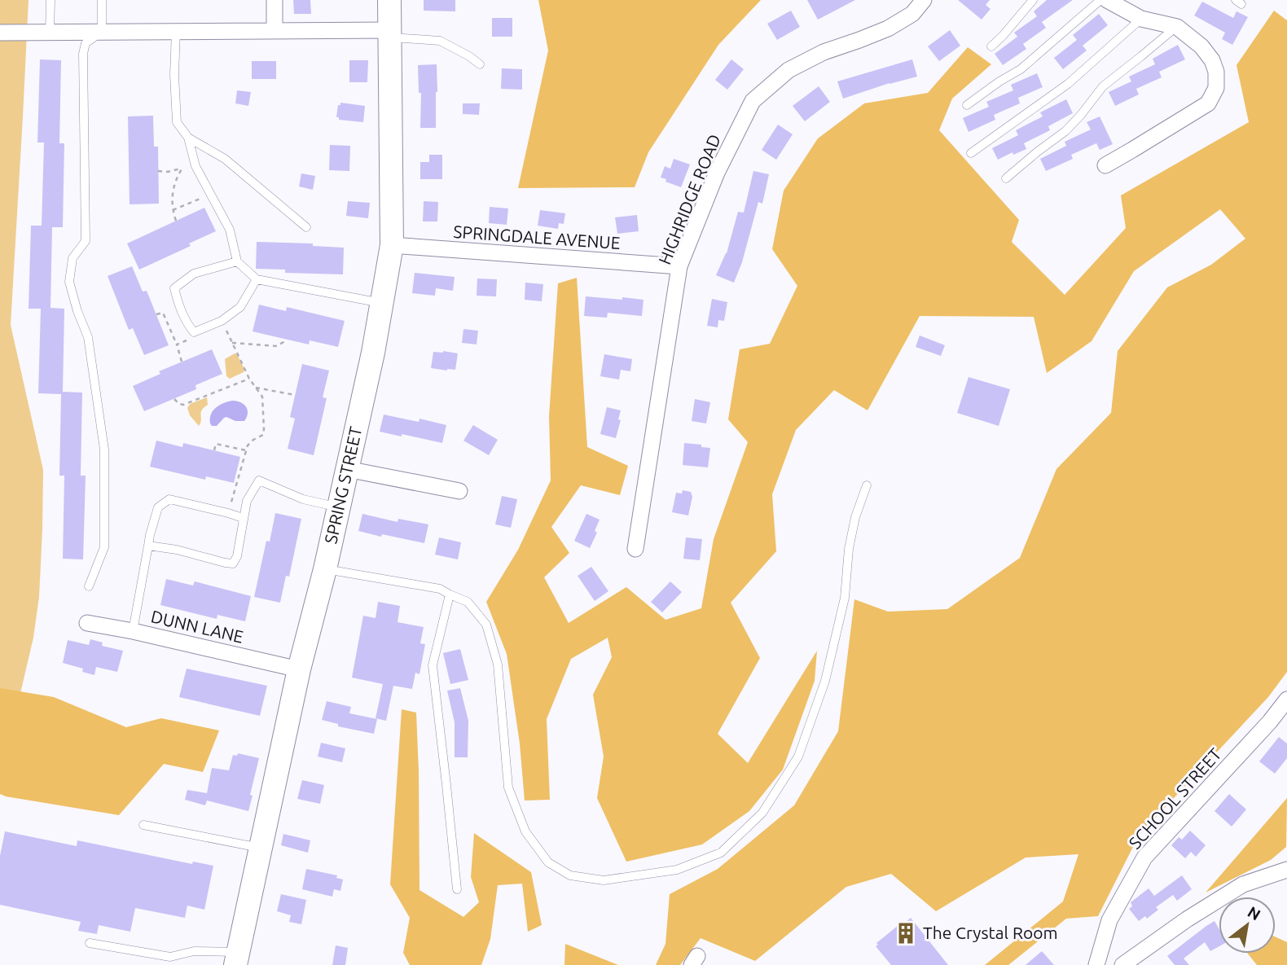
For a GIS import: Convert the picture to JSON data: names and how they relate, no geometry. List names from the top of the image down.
{
  "streets": {
    "main road": ["SPRING STREET"],
    "street": [
      "HIGHRIDGE ROAD",
      "SPRINGDALE AVENUE",
      "DUNN LANE",
      "SCHOOL STREET"
    ]
  },
  "crossings": [
    ["HIGHRIDGE ROAD", "SPRINGDALE AVENUE"],
    ["SPRINGDALE AVENUE", "SPRING STREET"],
    ["SPRING STREET", "DUNN LANE"]
  ],
  "places": {
    "building": ["The Crystal Room"]
  },
  "north": "top right"
}
